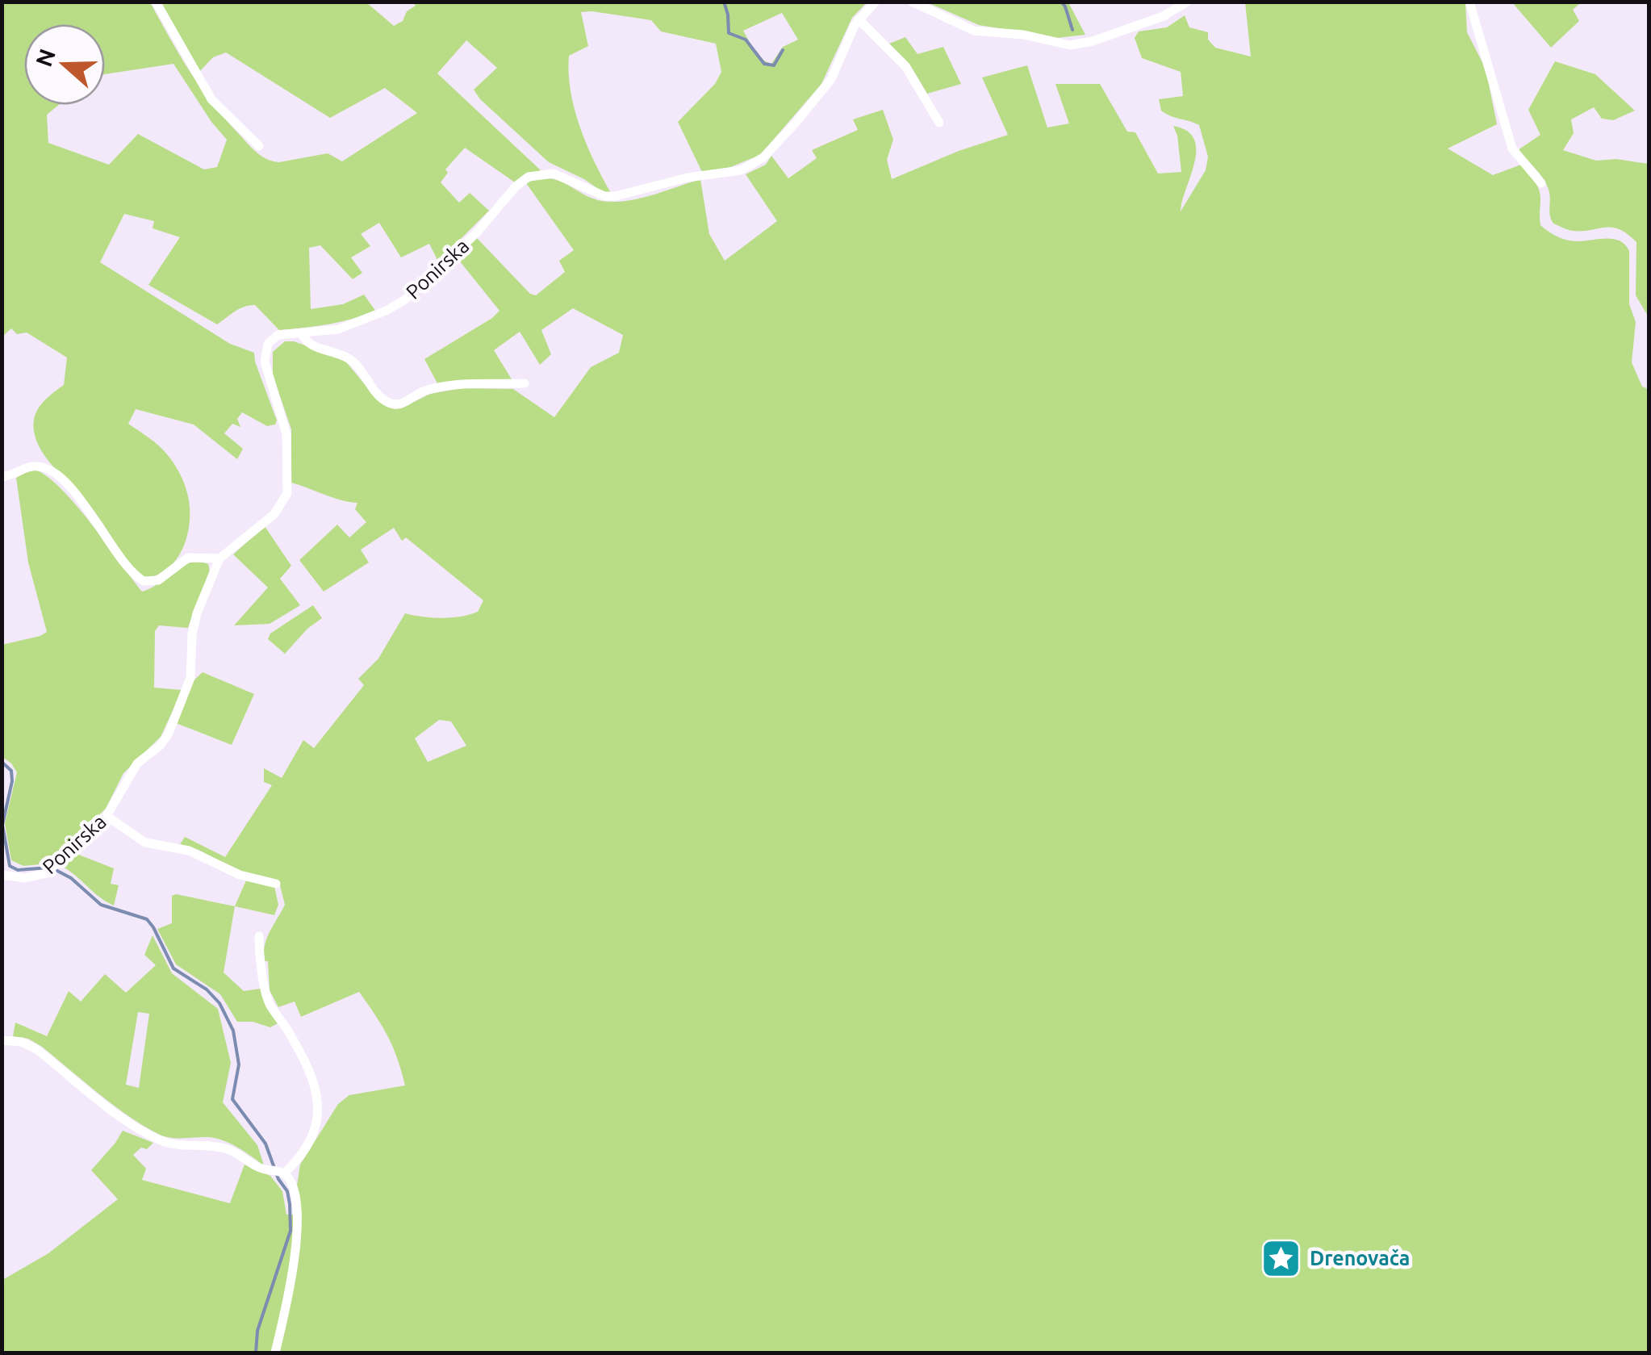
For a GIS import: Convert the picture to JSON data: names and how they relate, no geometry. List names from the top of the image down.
{
  "streets": {
    "street": ["Ponirska"]
  },
  "places": {
    "place": ["Drenovača"]
  },
  "north": "left"
}
